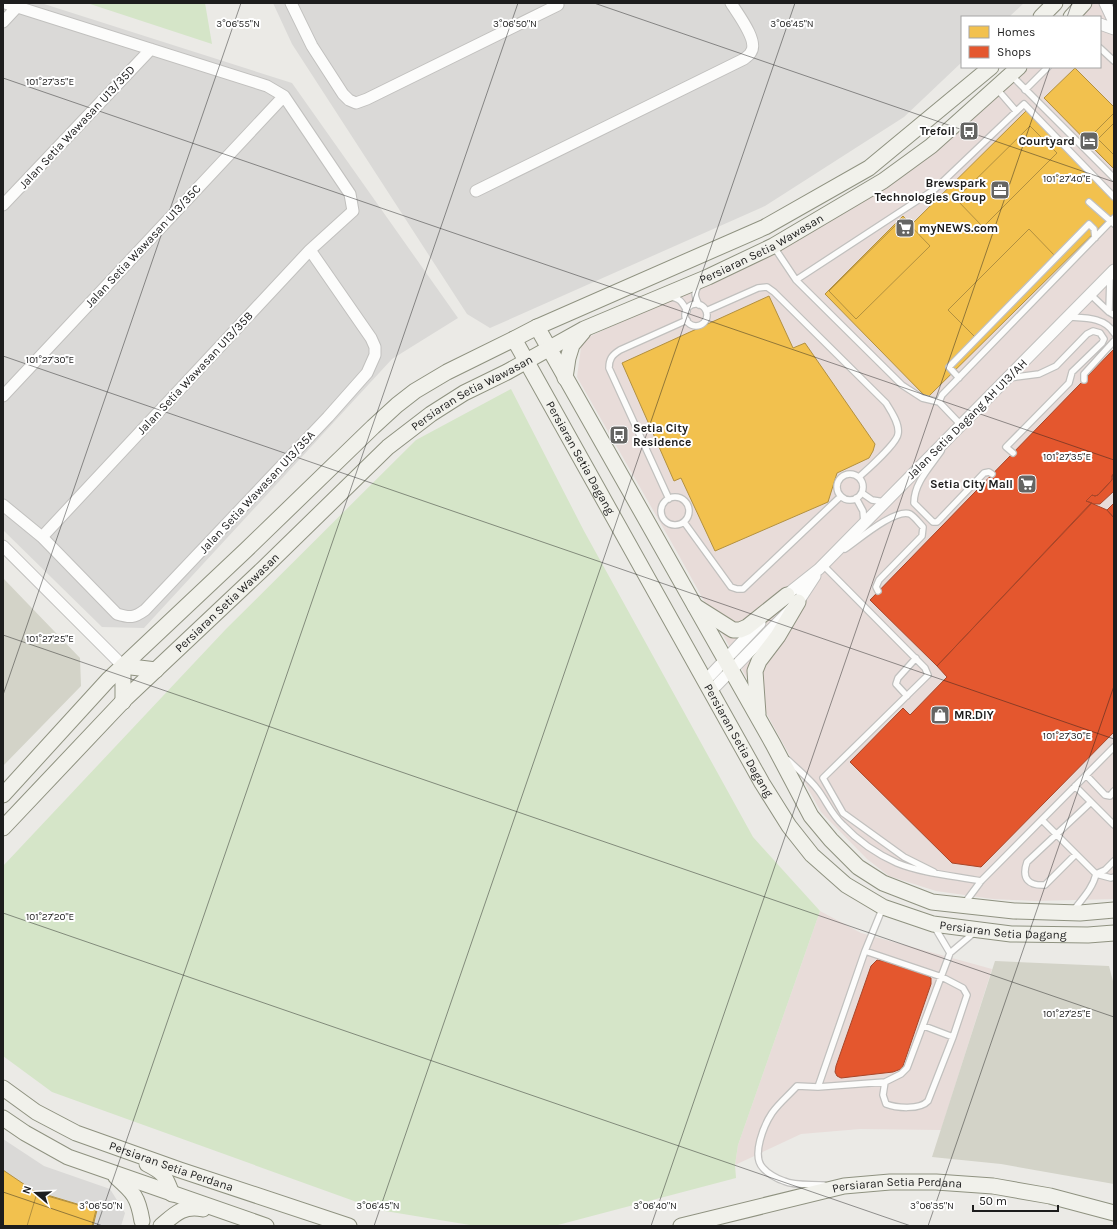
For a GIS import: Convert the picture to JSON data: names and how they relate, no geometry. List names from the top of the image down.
{
  "streets": {
    "street": [
      "Jalan Setia Wawasan U13/35D",
      "Jalan Setia Wawasan U13/35C",
      "Persiaran Setia Wawasan",
      "Jalan Setia Wawasan U13/35B",
      "Jalan Setia Dagang AH U13/AH",
      "Persiaran Setia Dagang",
      "Jalan Setia Wawasan U13/35A",
      "Persiaran Setia Perdana"
    ]
  },
  "crossings": [
    ["Jalan Setia Wawasan U13/35C", "Jalan Setia Wawasan U13/35B"],
    ["Persiaran Setia Wawasan", "Persiaran Setia Dagang"],
    ["Jalan Setia Wawasan U13/35B", "Jalan Setia Wawasan U13/35A"],
    ["Jalan Setia Dagang AH U13/AH", "Persiaran Setia Dagang"]
  ],
  "places": {
    "bus stop": ["Trefoil", "Setia City Residence"],
    "hotel": ["Courtyard"],
    "office": ["Brewspark Technologies Group"],
    "supermarket": ["myNEWS.com", "Setia City Mall"],
    "shop": ["MR.DIY"]
  },
  "legend": ["Homes", "Shops"],
  "scale_bar": "50 m",
  "north": "left",
  "coordinates": [
    "3°06'55\"N",
    "3°06'50\"N",
    "3°06'45\"N",
    "101°27'35\"E",
    "101°27'40\"E",
    "101°27'30\"E",
    "101°27'25\"E",
    "101°27'20\"E",
    "3°06'40\"N",
    "3°06'35\"N"
  ]
}
